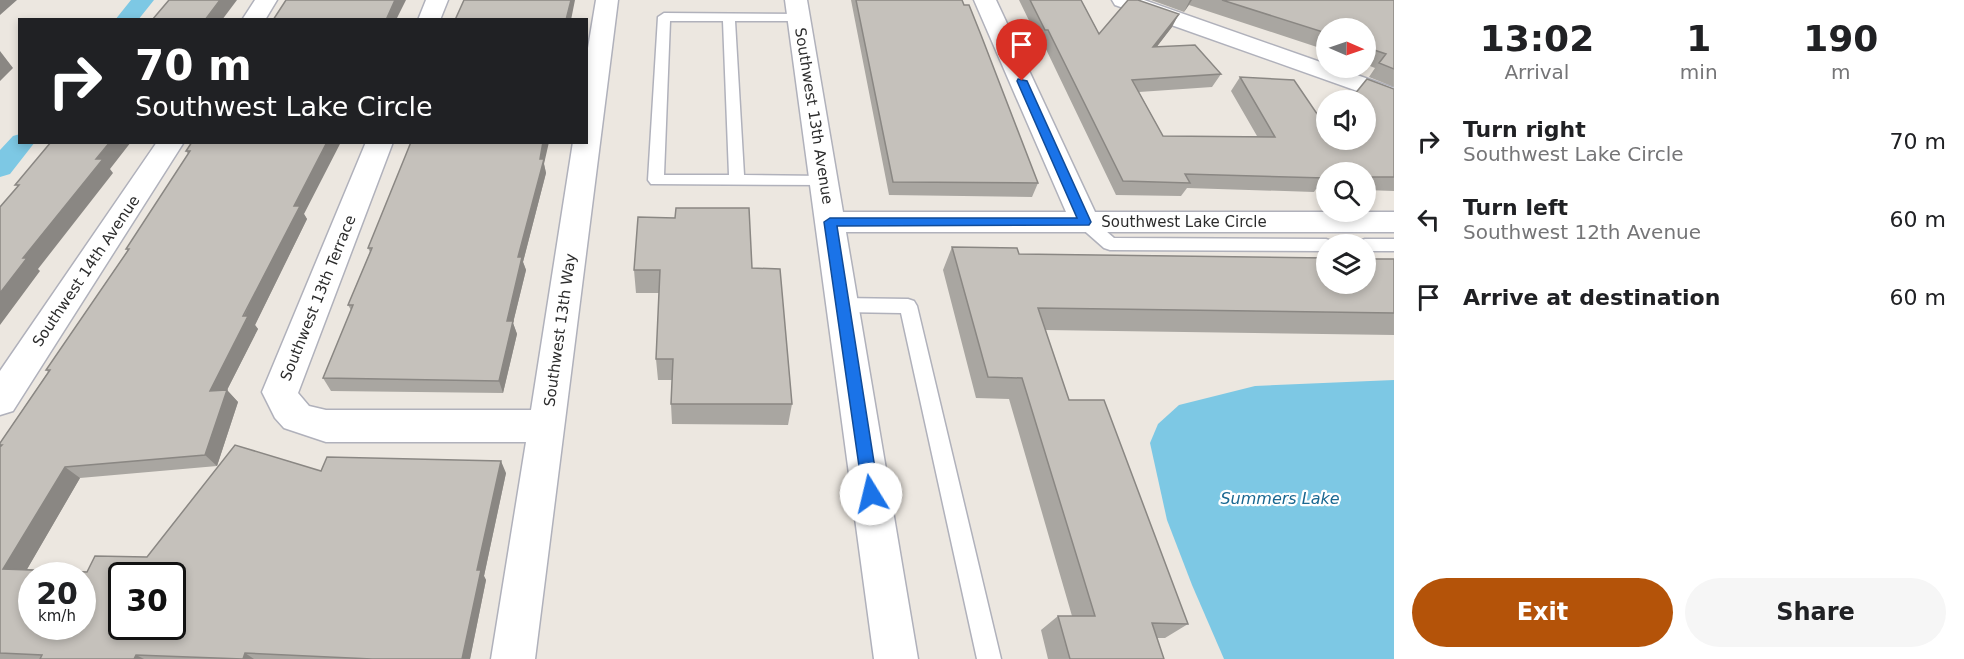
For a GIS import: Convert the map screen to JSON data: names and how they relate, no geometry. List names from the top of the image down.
{
  "streets": {
    "street": [
      "Southwest 13th Avenue",
      "Southwest Lake Circle",
      "Southwest 14th Avenue",
      "Southwest 13th Terrace",
      "Southwest 13th Way"
    ]
  },
  "crossings": [
    ["Southwest 13th Avenue", "Southwest Lake Circle"],
    ["Southwest 13th Terrace", "Southwest 13th Way"]
  ],
  "water": ["Summers Lake"],
  "north": "right",
  "page": {
    "eta": [
      "13:02",
      "Arrival",
      "1",
      "min",
      "190",
      "m"
    ],
    "turn": ["70 m", "Southwest Lake Circle"],
    "list": [
      {
        "name": "Turn right",
        "note": "Southwest Lake Circle",
        "value": "70 m"
      },
      {
        "name": "Turn left",
        "note": "Southwest 12th Avenue",
        "value": "60 m"
      },
      {
        "name": "Arrive at destination",
        "value": "60 m"
      }
    ],
    "speed": "20 km/h",
    "limit": "30",
    "buttons": ["Exit", "Share"]
  }
}
